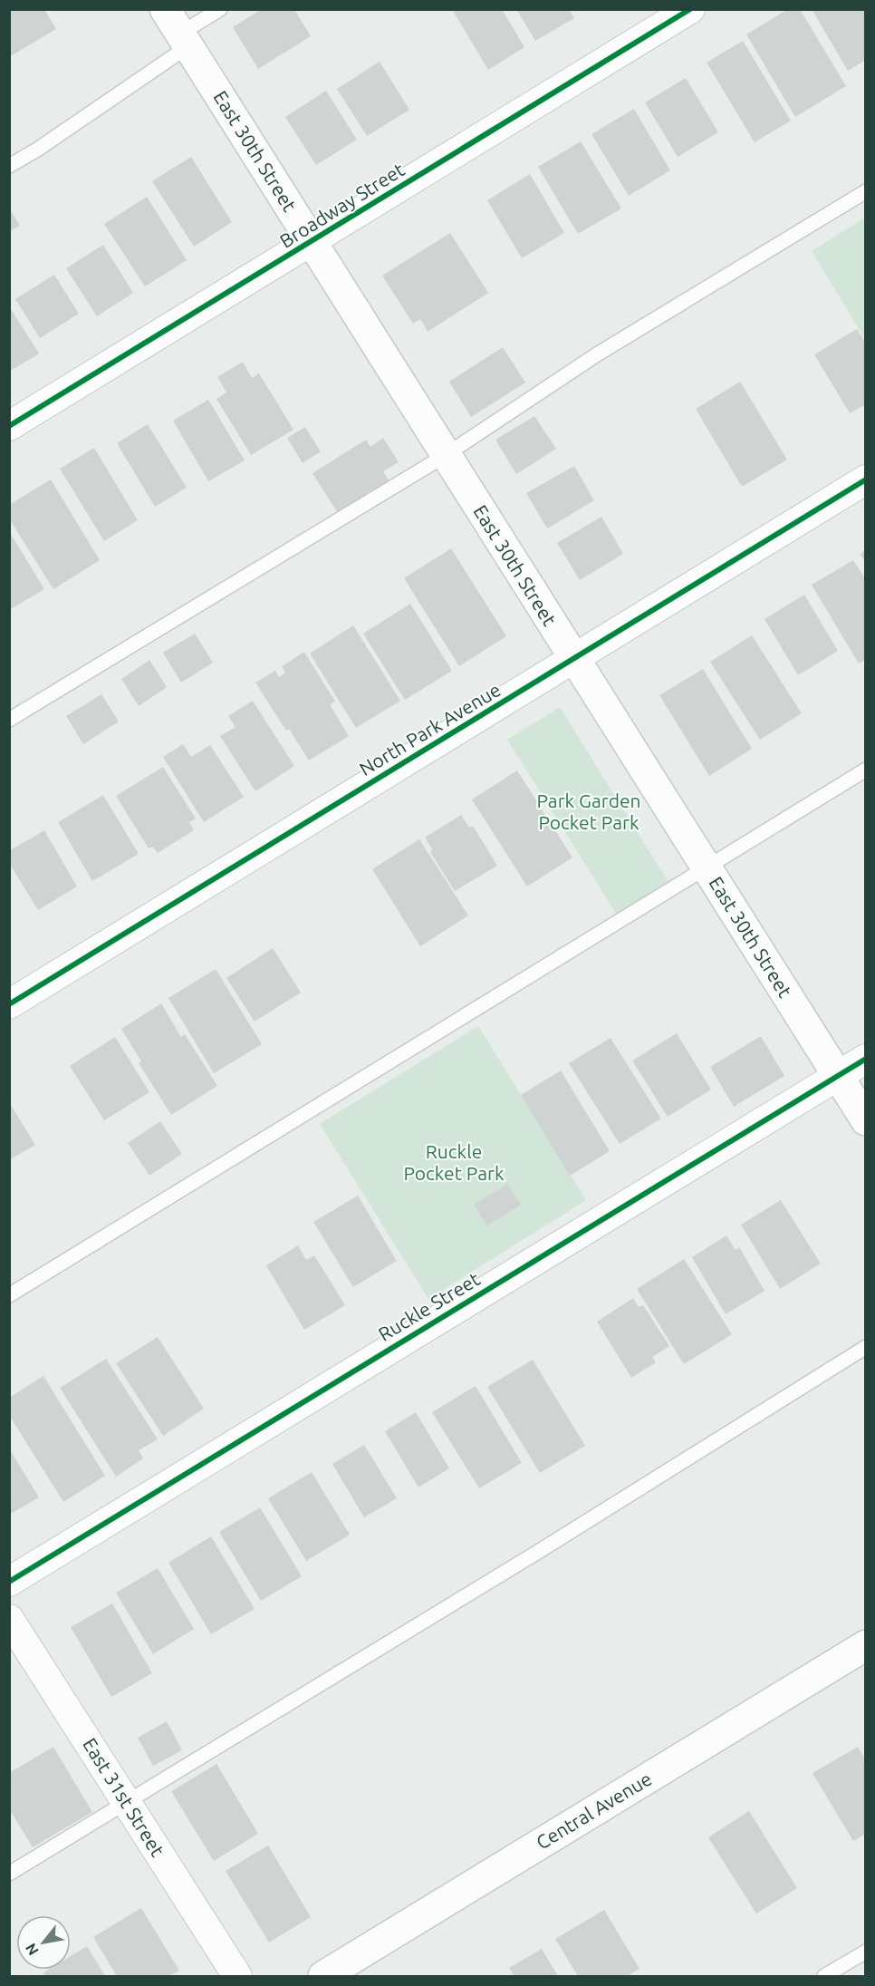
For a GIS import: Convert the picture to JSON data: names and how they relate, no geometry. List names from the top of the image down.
{
  "streets": {
    "main road": ["East 30th Street", "Central Avenue"],
    "street": [
      "Broadway Street",
      "North Park Avenue",
      "Ruckle Street",
      "East 31st Street"
    ]
  },
  "crossings": [
    ["East 30th Street", "Broadway Street"],
    ["East 30th Street", "North Park Avenue"],
    ["East 30th Street", "Ruckle Street"]
  ],
  "parks": ["Park Garden Pocket Park", "Ruckle Pocket Park"],
  "north": "bottom left"
}
